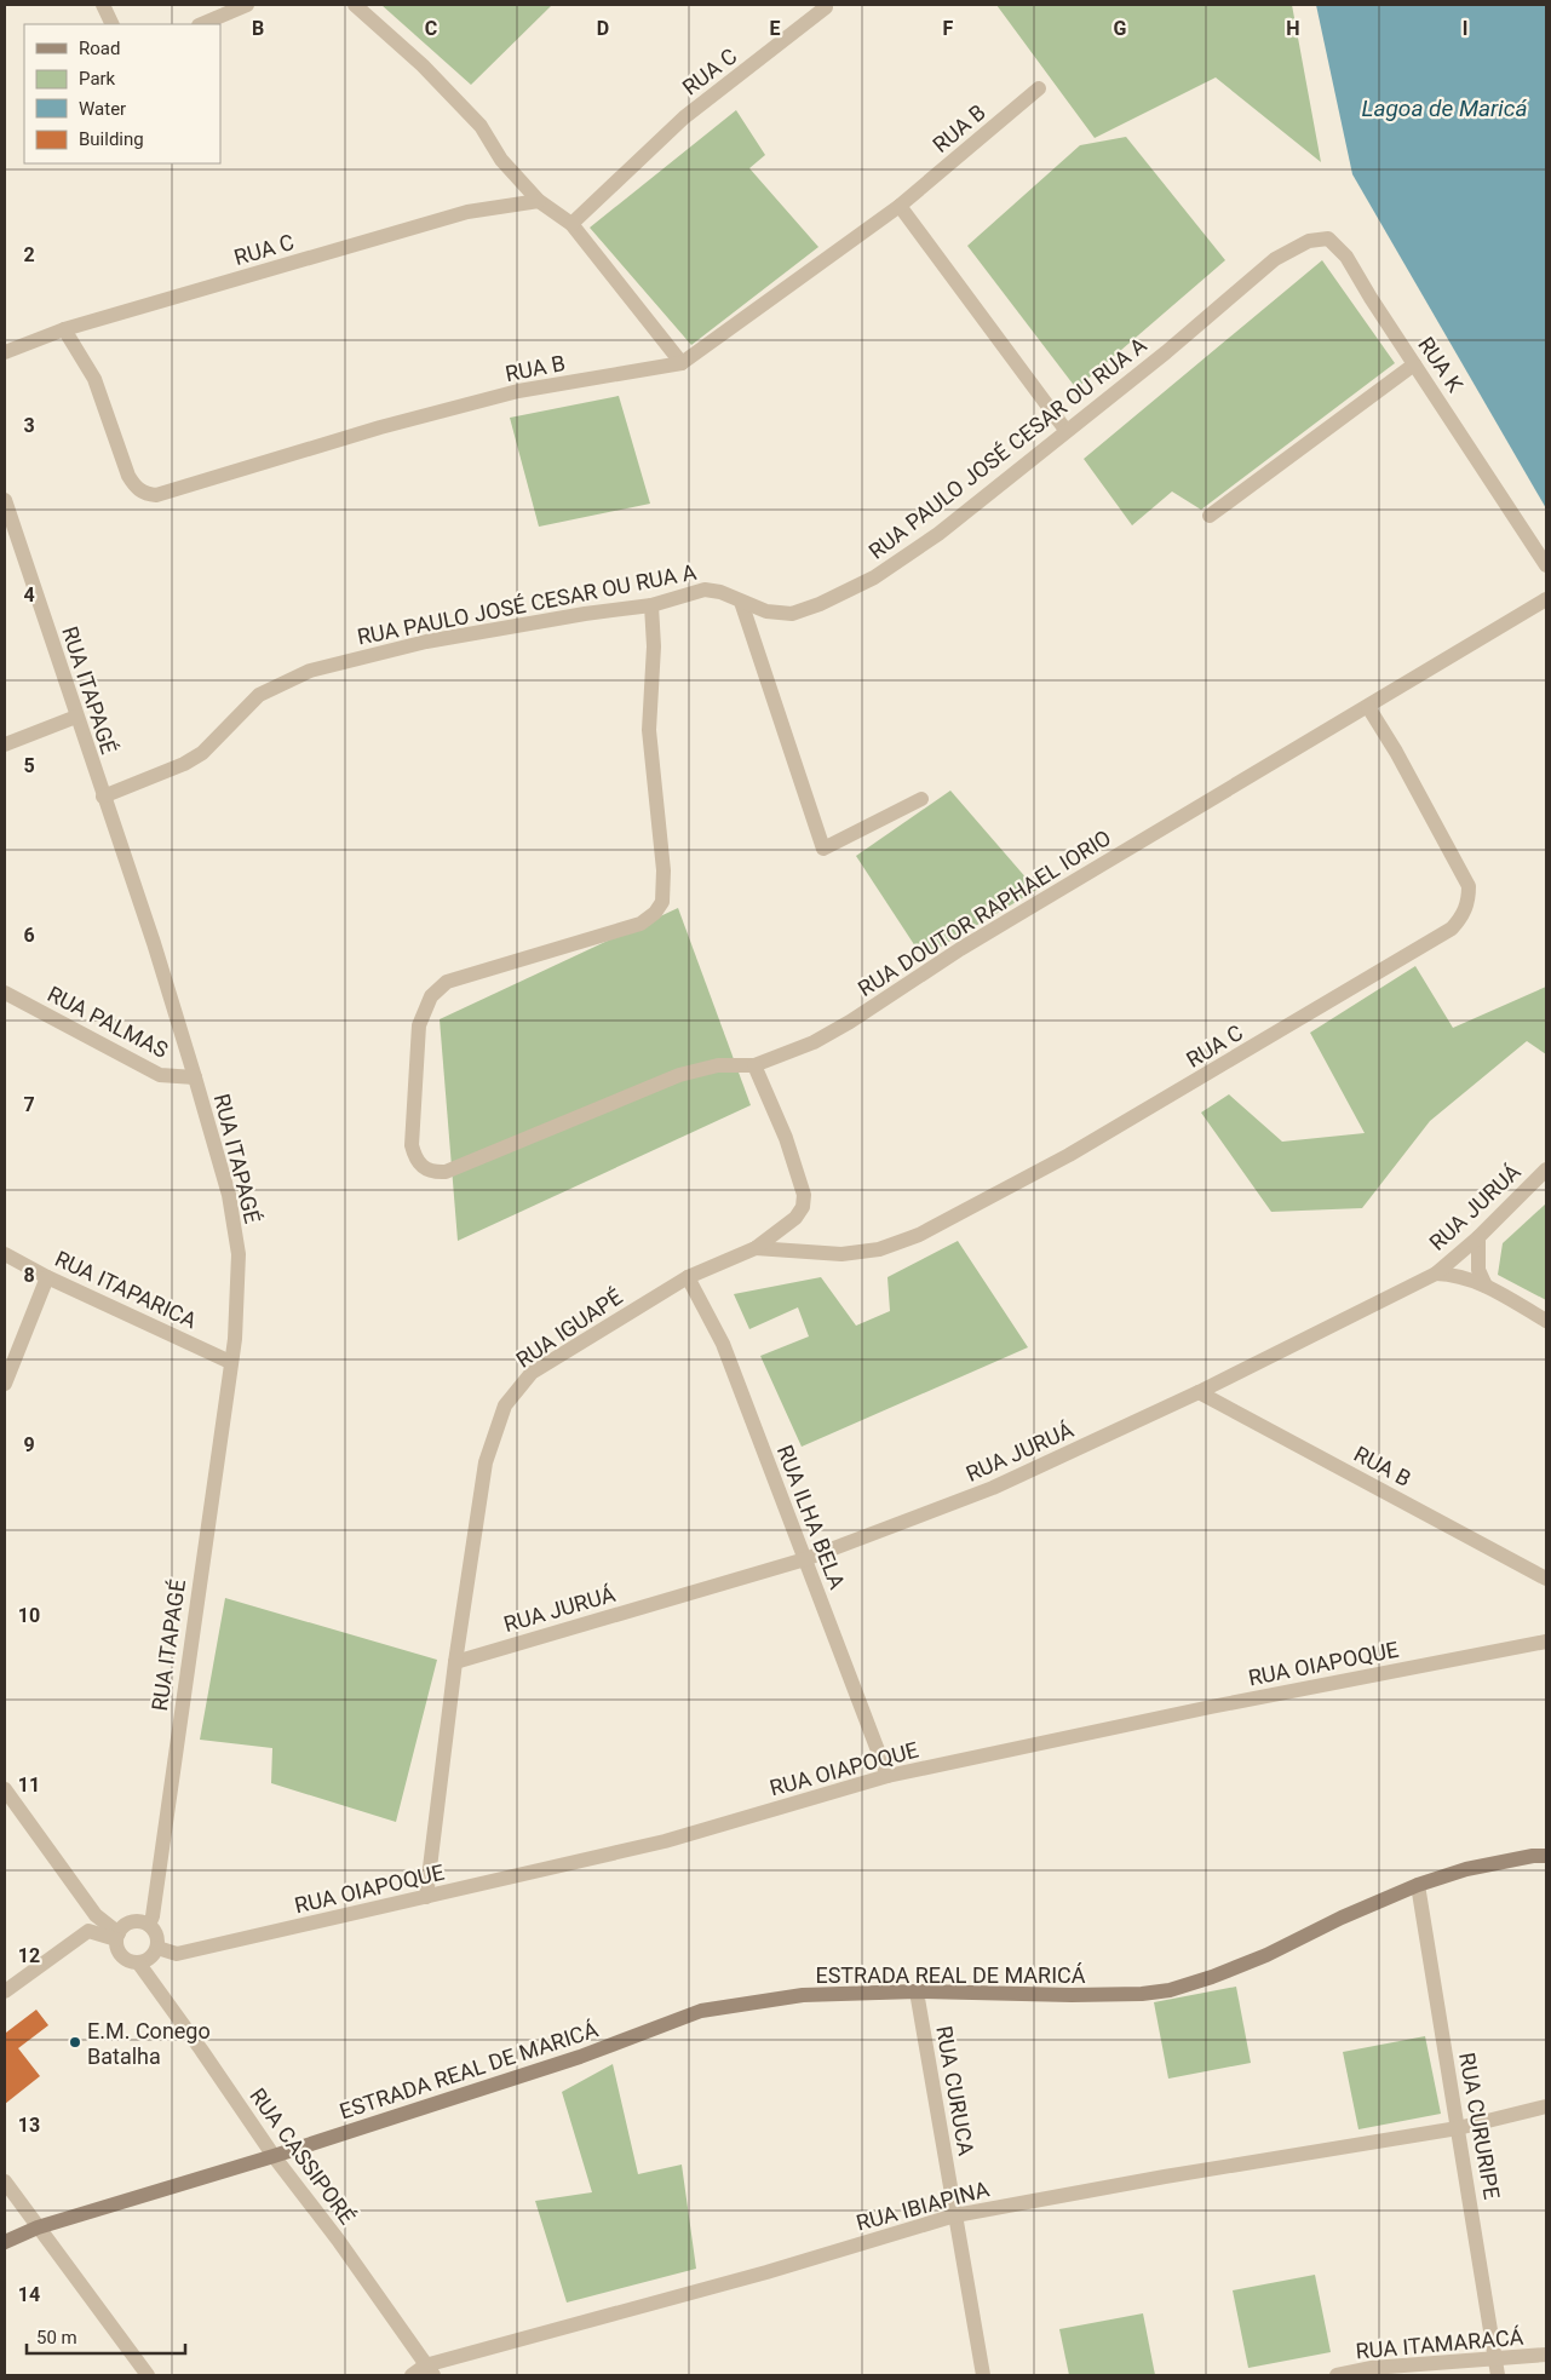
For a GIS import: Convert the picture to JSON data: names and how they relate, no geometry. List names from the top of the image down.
{
  "streets": {
    "main road": ["ESTRADA REAL DE MARICÁ"],
    "street": [
      "RUA C",
      "RUA B",
      "RUA K",
      "RUA PAULO JOSÉ CESAR OU RUA A",
      "RUA ITAPAGÉ",
      "RUA DOUTOR RAPHAEL IORIO",
      "RUA PALMAS",
      "RUA JURUÁ",
      "RUA ITAPARICA",
      "RUA IGUAPÉ",
      "RUA ILHA BELA",
      "RUA OIAPOQUE",
      "RUA CURUCA",
      "RUA CURURIPE",
      "RUA CASSIPORÉ",
      "RUA IBIAPINA",
      "RUA ITAMARACÁ"
    ]
  },
  "crossings": [
    ["RUA C", "RUA B"],
    ["RUA C", "RUA DOUTOR RAPHAEL IORIO"],
    ["RUA C", "RUA IGUAPÉ"],
    ["RUA B", "RUA JURUÁ"],
    ["RUA K", "RUA PAULO JOSÉ CESAR OU RUA A"],
    ["RUA PAULO JOSÉ CESAR OU RUA A", "RUA ITAPAGÉ"],
    ["RUA PAULO JOSÉ CESAR OU RUA A", "RUA DOUTOR RAPHAEL IORIO"],
    ["RUA ITAPAGÉ", "RUA PALMAS"],
    ["RUA ITAPAGÉ", "RUA ITAPARICA"],
    ["RUA ITAPAGÉ", "RUA OIAPOQUE"],
    ["RUA ITAPAGÉ", "RUA CASSIPORÉ"],
    ["RUA DOUTOR RAPHAEL IORIO", "RUA IGUAPÉ"],
    ["RUA JURUÁ", "RUA IGUAPÉ"],
    ["RUA JURUÁ", "RUA ILHA BELA"],
    ["RUA IGUAPÉ", "RUA ILHA BELA"],
    ["RUA IGUAPÉ", "RUA OIAPOQUE"],
    ["RUA ILHA BELA", "RUA OIAPOQUE"],
    ["RUA OIAPOQUE", "RUA CASSIPORÉ"],
    ["ESTRADA REAL DE MARICÁ", "RUA CURUCA"],
    ["ESTRADA REAL DE MARICÁ", "RUA CURURIPE"],
    ["ESTRADA REAL DE MARICÁ", "RUA CASSIPORÉ"],
    ["RUA CURUCA", "RUA IBIAPINA"],
    ["RUA CURURIPE", "RUA IBIAPINA"],
    ["RUA CURURIPE", "RUA ITAMARACÁ"],
    ["RUA CASSIPORÉ", "RUA IBIAPINA"]
  ],
  "water": ["Lagoa de Maricá"],
  "places": ["E.M. Conego Batalha"],
  "legend": [
    "Road",
    "Park",
    "Water",
    "Building"
  ],
  "scale_bar": "50 m",
  "grid": {
    "columns": [
      "B",
      "C",
      "D",
      "E",
      "F",
      "G",
      "H",
      "I"
    ],
    "rows": [
      "2",
      "3",
      "4",
      "5",
      "6",
      "7",
      "8",
      "9",
      "10",
      "11",
      "12",
      "13",
      "14"
    ]
  }
}
